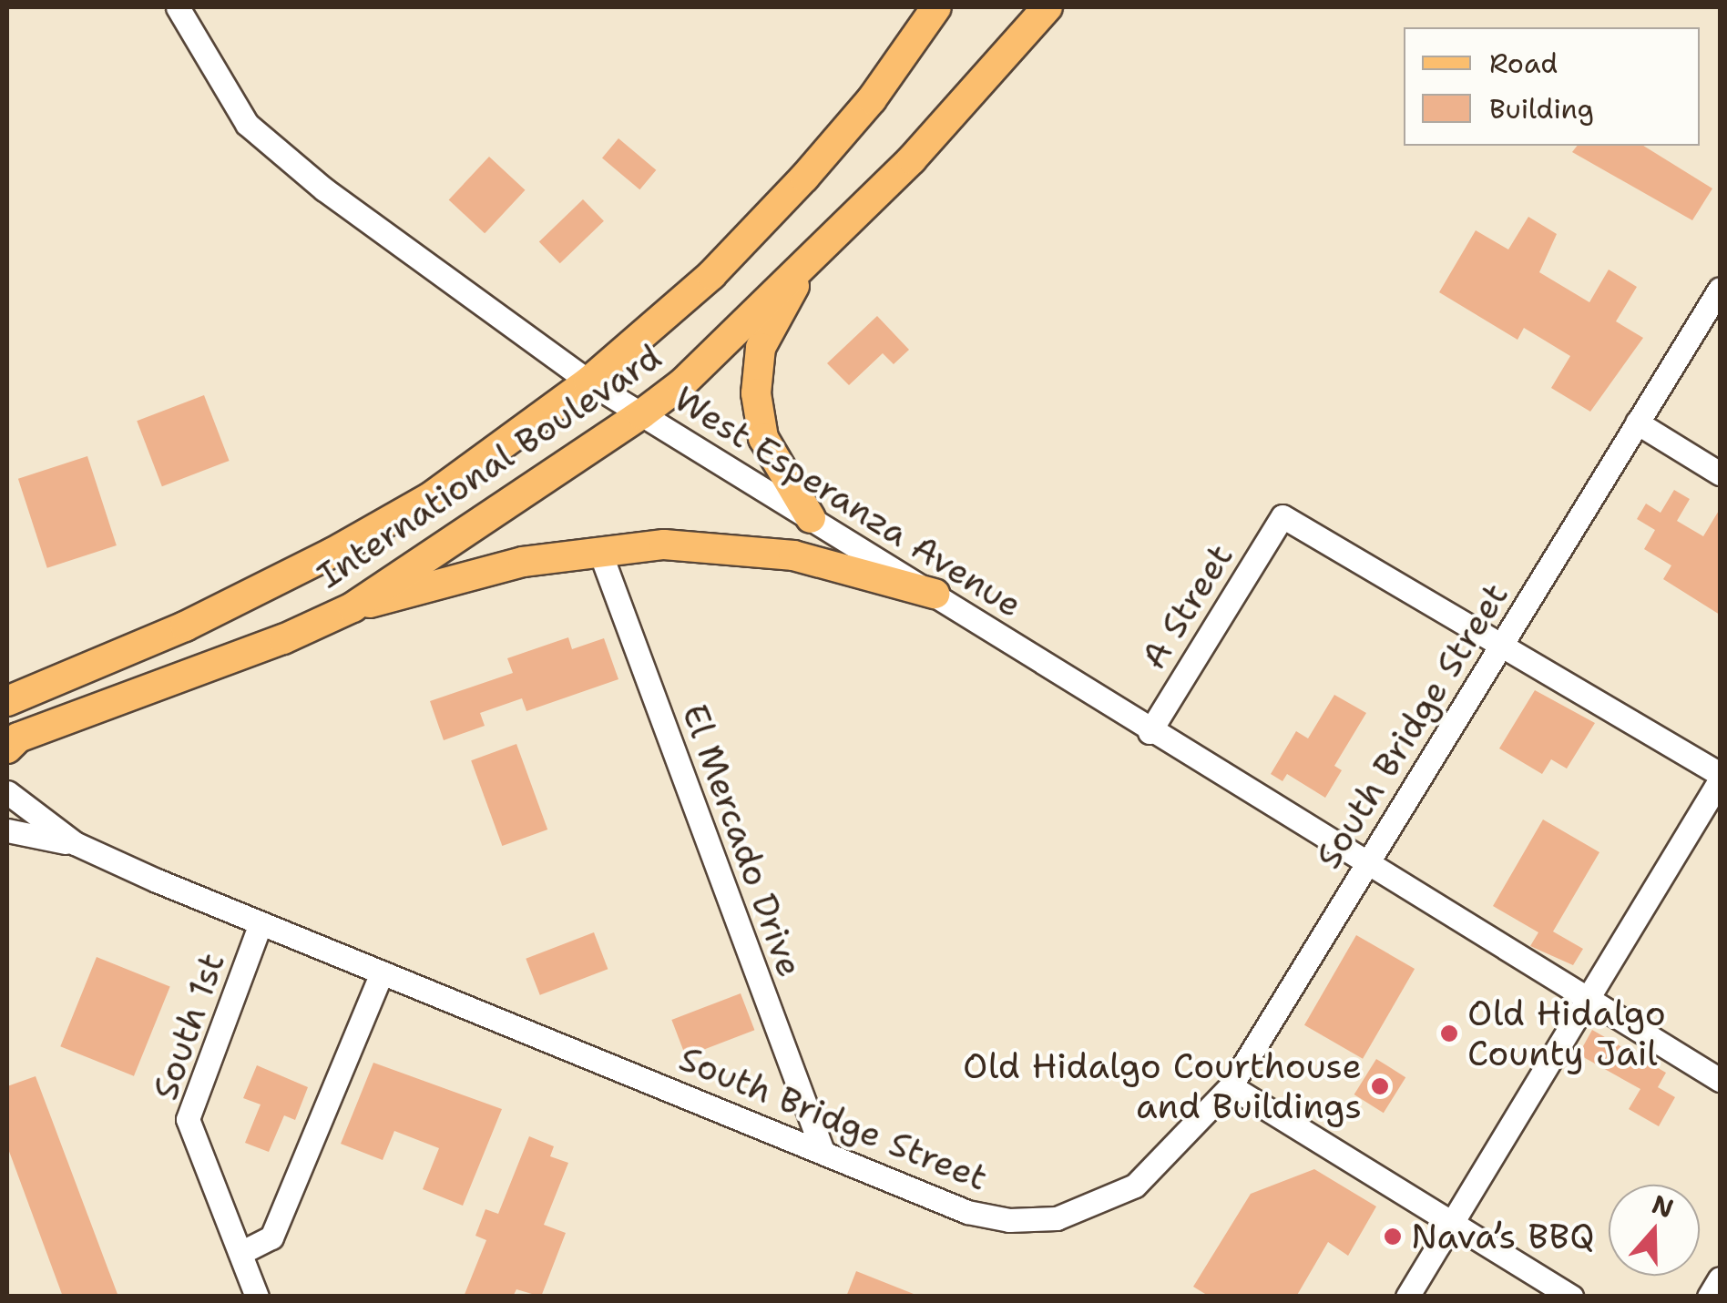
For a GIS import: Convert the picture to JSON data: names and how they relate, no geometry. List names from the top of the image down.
{
  "streets": {
    "main road": ["International Boulevard"],
    "street": [
      "West Esperanza Avenue",
      "A Street",
      "South Bridge Street",
      "El Mercado Drive",
      "South 1st"
    ]
  },
  "crossings": [
    ["International Boulevard", "West Esperanza Avenue"],
    ["West Esperanza Avenue", "A Street"],
    ["West Esperanza Avenue", "South Bridge Street"],
    ["A Street", "South Bridge Street"],
    ["South Bridge Street", "El Mercado Drive"],
    ["South Bridge Street", "South 1st"]
  ],
  "places": ["Old Hidalgo County Jail", "Old Hidalgo Courthouse and Buildings", "Nava’s BBQ"],
  "legend": ["Road", "Building"],
  "north": "top"
}
